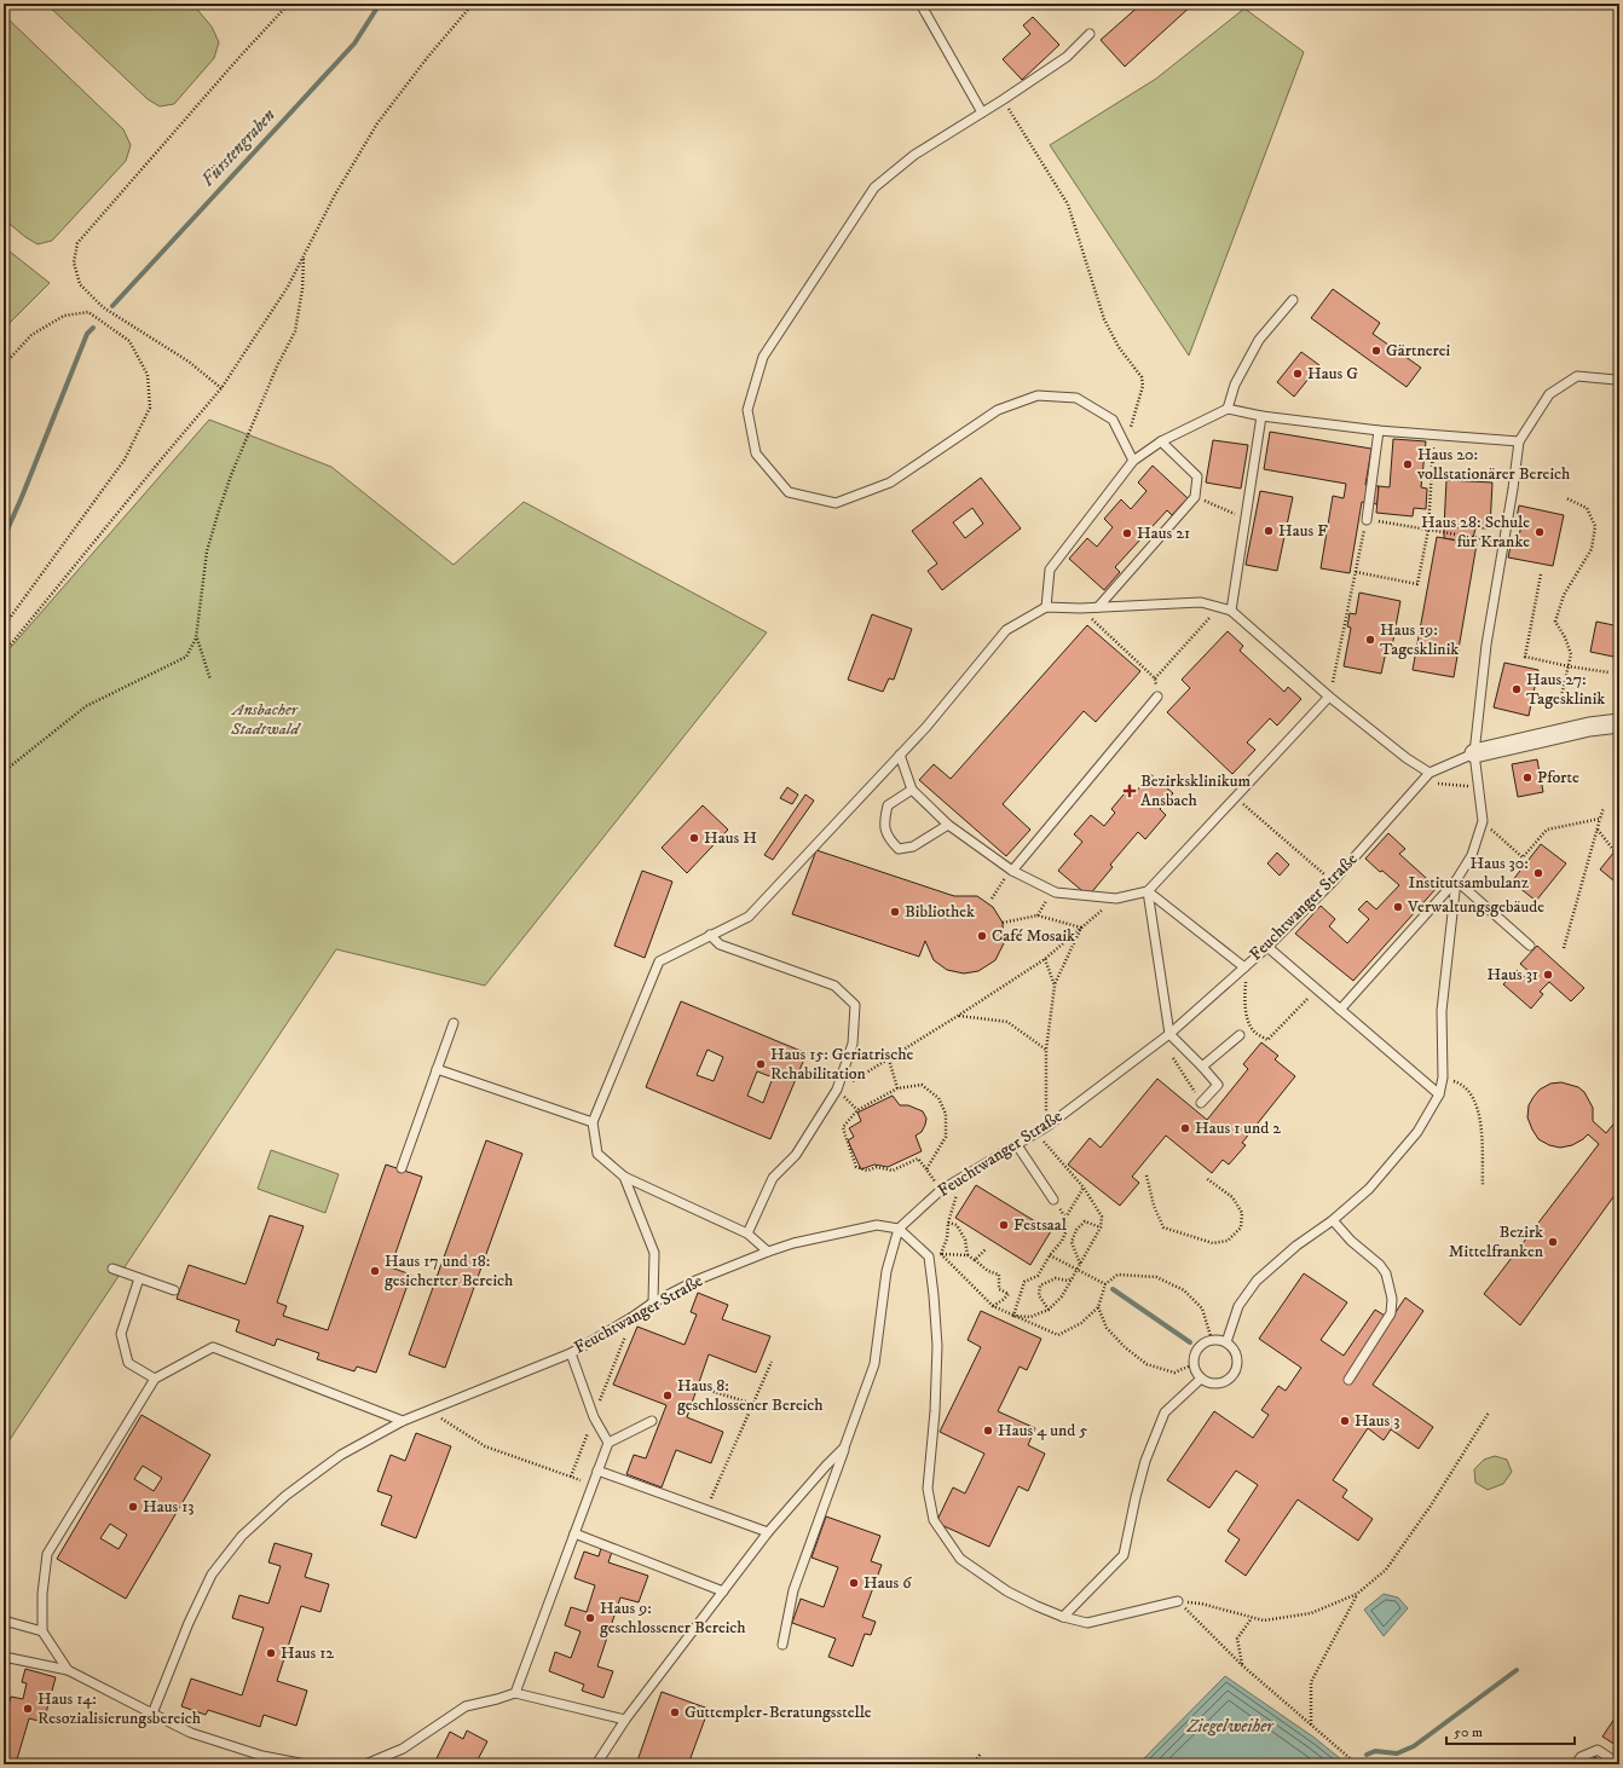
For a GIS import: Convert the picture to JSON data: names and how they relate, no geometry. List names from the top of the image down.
{
  "streets": {
    "street": ["Feuchtwanger Straße"]
  },
  "water": ["Fürstengraben", "Ziegelweiher"],
  "parks": ["Ansbacher Stadtwald"],
  "places": {
    "other": [
      "Gärtnerei",
      "Haus G",
      "Haus 20: vollstationärer Bereich",
      "Haus F",
      "Haus 28: Schule für Kranke",
      "Haus 21",
      "Haus 19: Tagesklinik",
      "Haus 27: Tagesklinik",
      "Pforte",
      "Haus H",
      "Haus 30: Institutsambulanz",
      "Verwaltungsgebäude",
      "Bibliothek",
      "Café Mosaik",
      "Haus 31",
      "Haus 15: Geriatrische Rehabilitation",
      "Haus 1 und 2",
      "Festsaal",
      "Bezirk Mittelfranken",
      "Haus 17 und 18: gesicherter Bereich",
      "Haus 8: geschlossener Bereich",
      "Haus 3",
      "Haus 4 und 5",
      "Haus 13",
      "Haus 6",
      "Haus 9: geschlossener Bereich",
      "Haus 12",
      "Haus 14: Resozialisierungsbereich",
      "Guttempler-Beratungsstelle"
    ],
    "health": ["Bezirksklinikum Ansbach"]
  },
  "scale_bar": "50 m"
}
